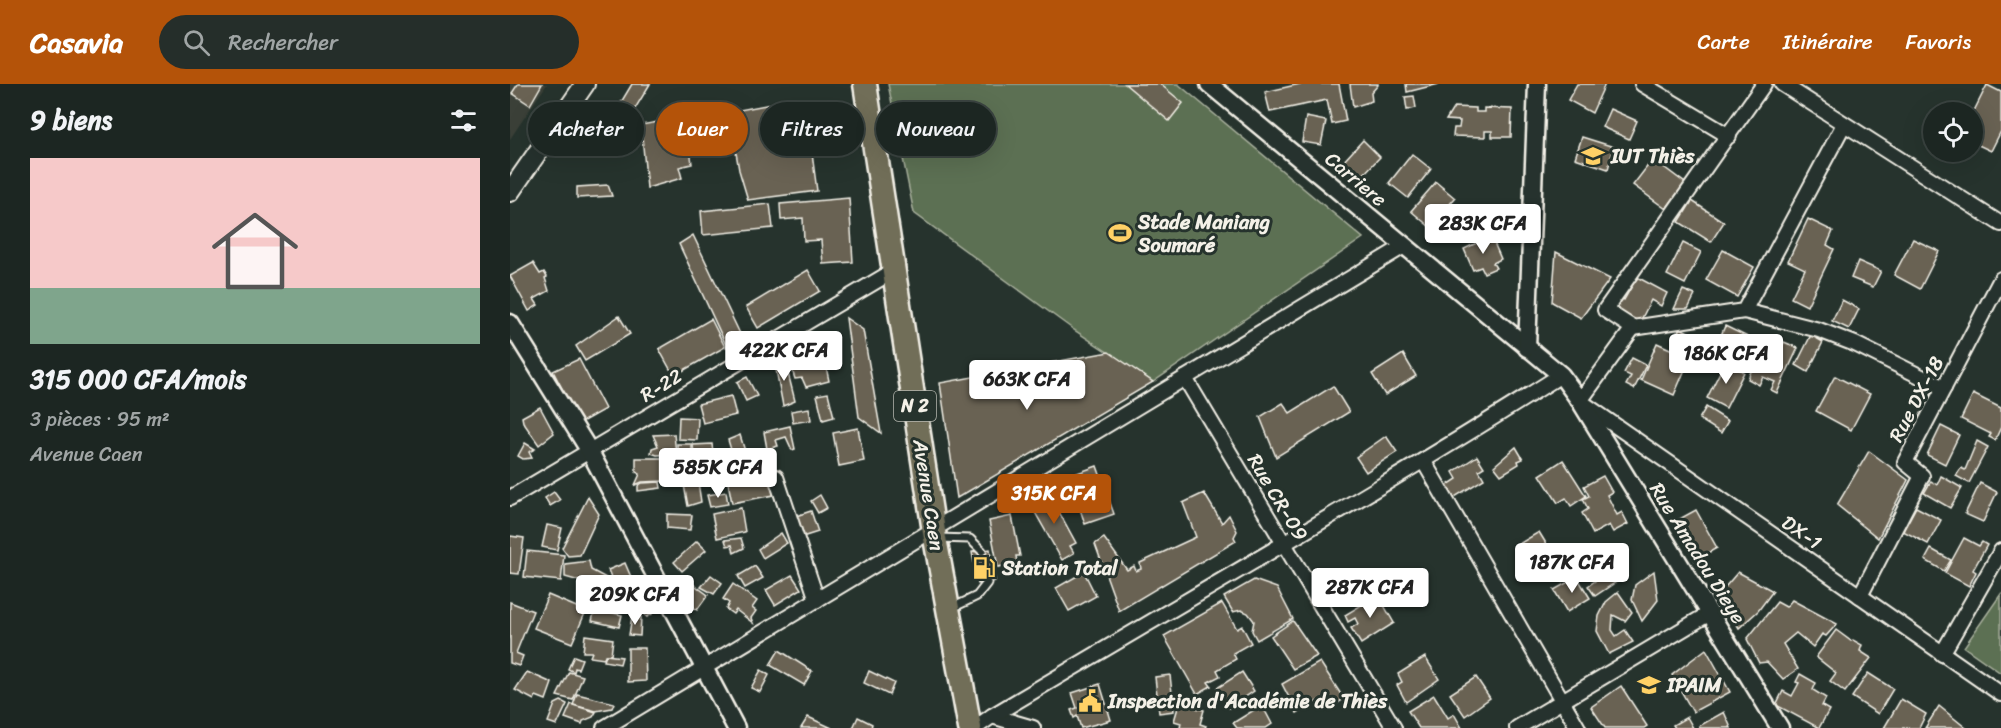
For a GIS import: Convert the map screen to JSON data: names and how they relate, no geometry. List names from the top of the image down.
{
  "streets": {
    "highway": ["N 2", "Avenue Caen"],
    "street": [
      "Carriere",
      "R-22",
      "Rue DX-18",
      "Rue CR-09",
      "DX-1",
      "Rue Amadou Dieye"
    ]
  },
  "crossings": [
    ["Carriere", "Rue Amadou Dieye"],
    ["R-22", "Avenue Caen"],
    ["Rue DX-18", "DX-1"],
    ["DX-1", "Rue Amadou Dieye"]
  ],
  "places": {
    "school or university": ["IUT Thiès", "IPAIM"],
    "sports": ["Stade Maniang Soumaré"],
    "fuel station": ["Station Total"],
    "public building": ["Inspection d'Académie de Thiès"]
  },
  "page": {
    "header": "Casavia",
    "search": "Rechercher",
    "nav": ["Carte", "Itinéraire", "Favoris"],
    "heading": "9 biens",
    "chip": [
      "Acheter",
      "Louer",
      "Filtres",
      "Nouveau"
    ],
    "list": [
      {
        "name": "315 000 CFA/mois",
        "note": "3 pièces · 95 m² · Avenue Caen"
      }
    ],
    "price": [
      "283K CFA",
      "422K CFA",
      "186K CFA",
      "663K CFA",
      "585K CFA",
      "315K CFA",
      "187K CFA",
      "287K CFA",
      "209K CFA"
    ]
  }
}
